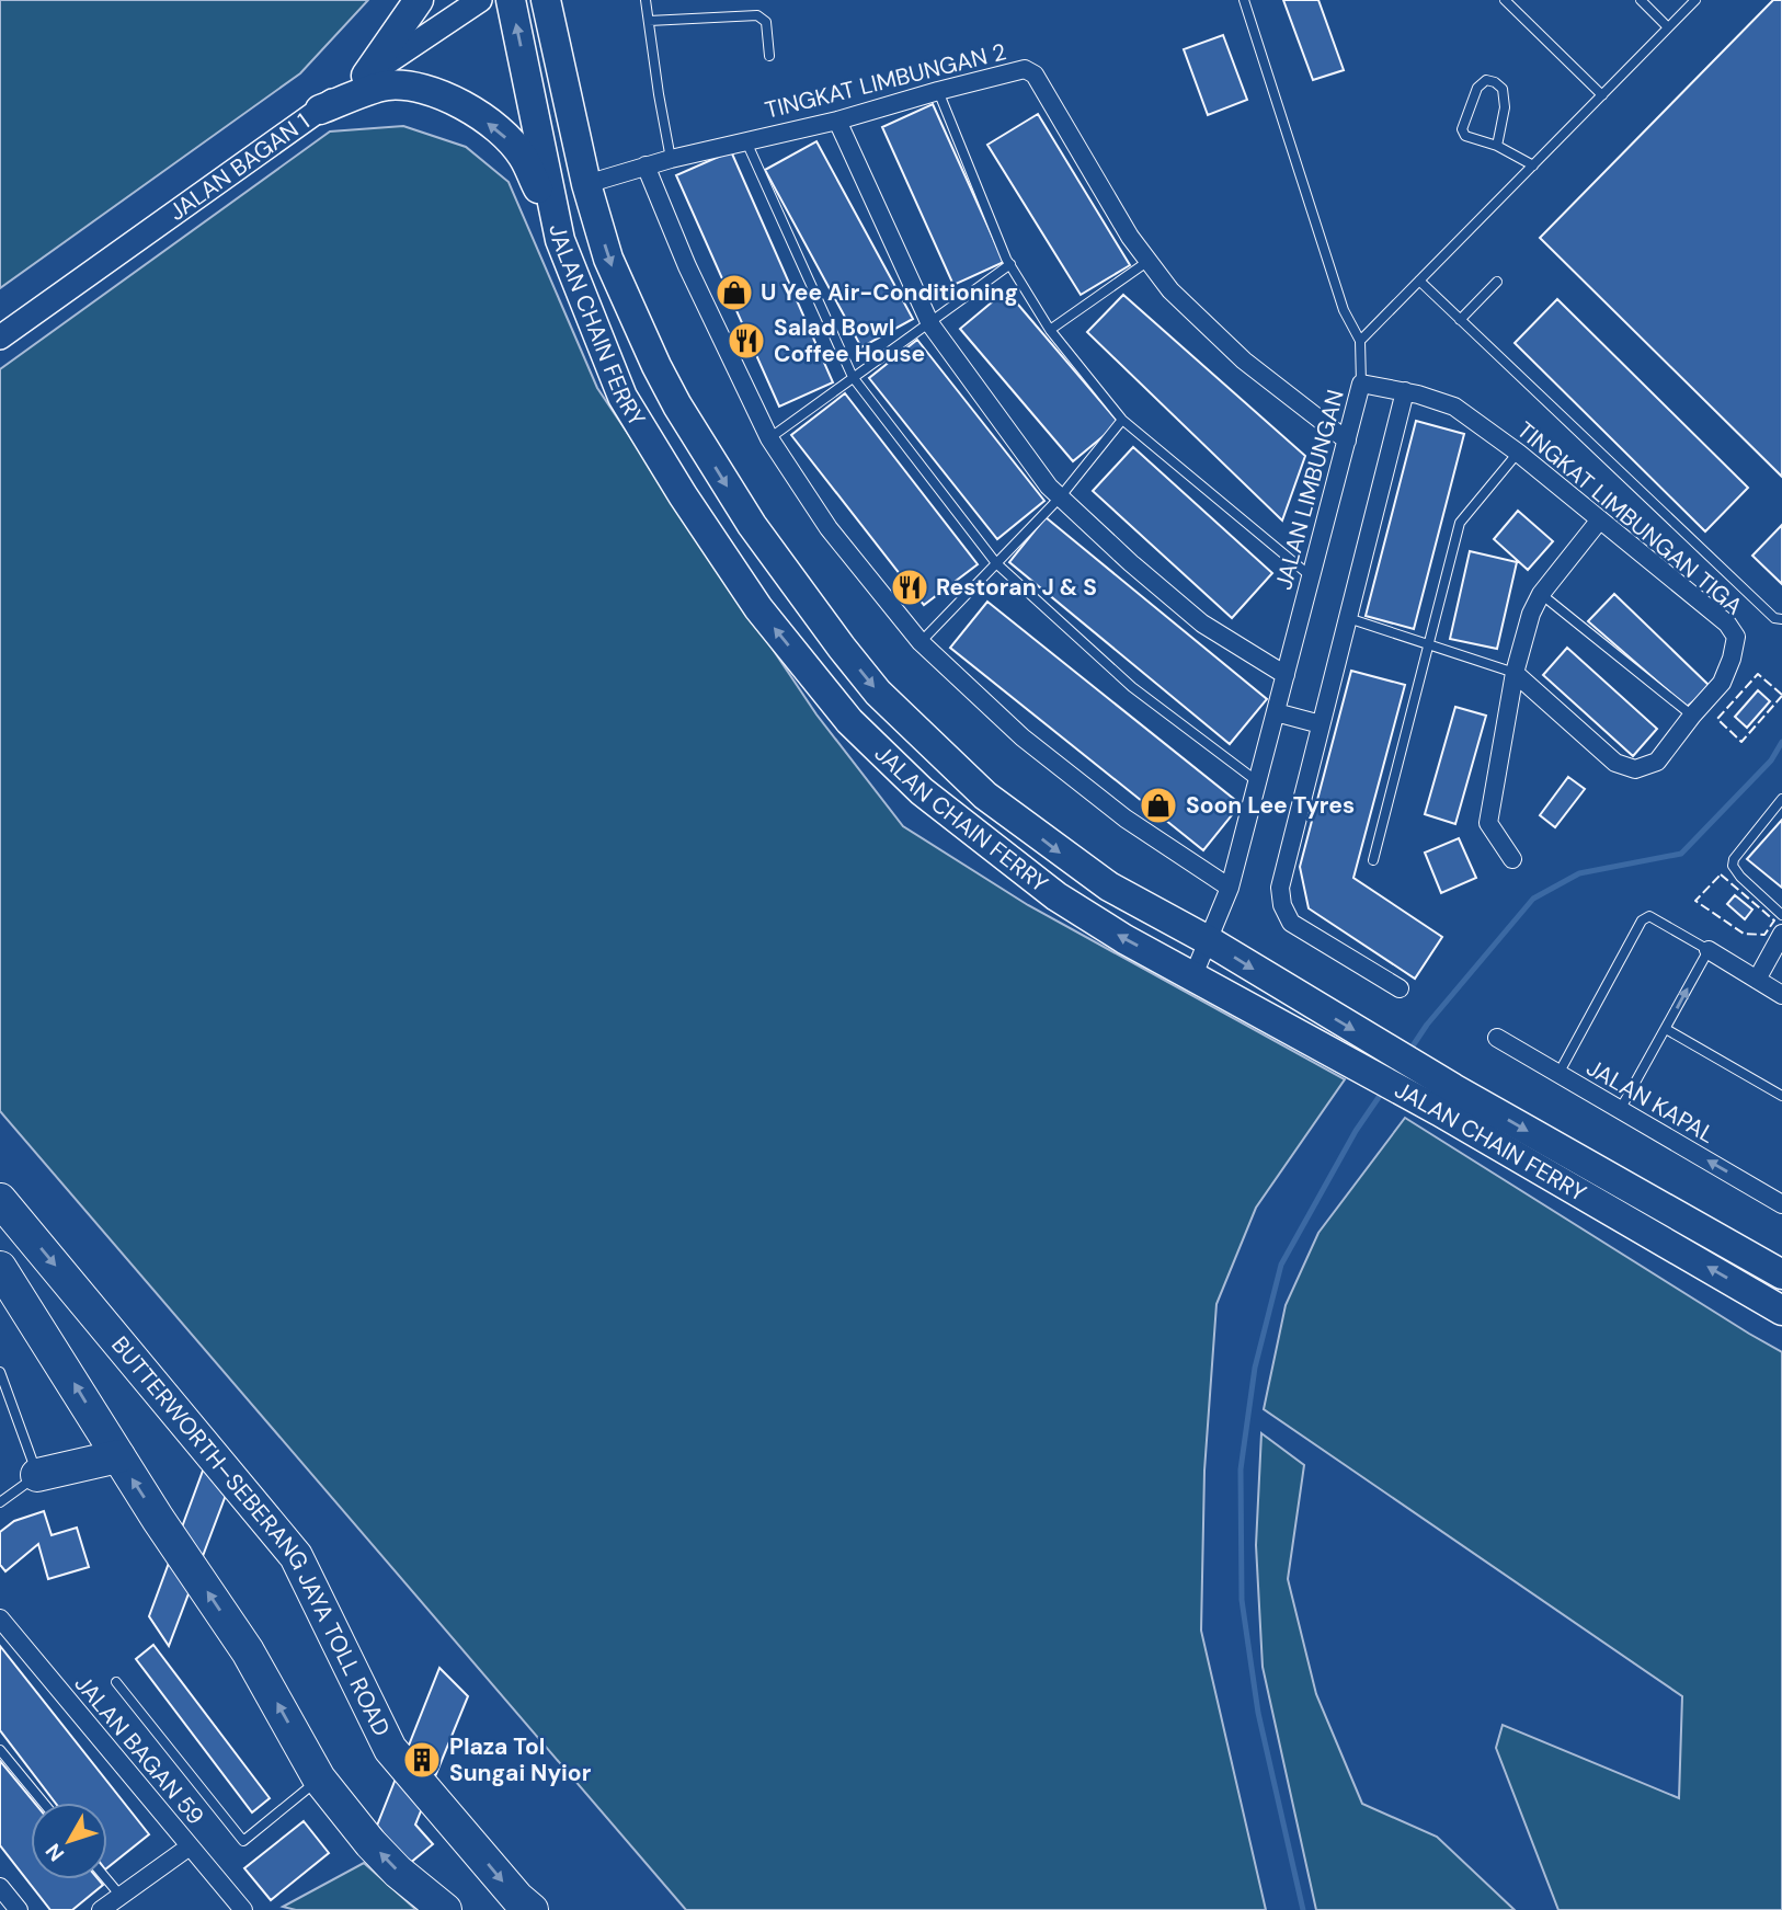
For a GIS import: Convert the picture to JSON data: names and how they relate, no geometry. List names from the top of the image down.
{
  "streets": {
    "highway": ["JALAN CHAIN FERRY", "BUTTERWORTH–SEBERANG JAYA TOLL ROAD"],
    "street": [
      "TINGKAT LIMBUNGAN 2",
      "JALAN BAGAN 1",
      "JALAN LIMBUNGAN",
      "TINGKAT LIMBUNGAN TIGA",
      "JALAN KAPAL",
      "JALAN BAGAN 59"
    ]
  },
  "crossings": [
    ["TINGKAT LIMBUNGAN 2", "JALAN CHAIN FERRY"],
    ["TINGKAT LIMBUNGAN 2", "JALAN LIMBUNGAN"],
    ["JALAN CHAIN FERRY", "JALAN LIMBUNGAN"],
    ["JALAN LIMBUNGAN", "TINGKAT LIMBUNGAN TIGA"]
  ],
  "one_way": ["JALAN KAPAL"],
  "places": {
    "shop": ["U Yee Air-Conditioning", "Soon Lee Tyres"],
    "restaurant": ["Salad Bowl Coffee House", "Restoran J & S"],
    "building": ["Plaza Tol Sungai Nyior"]
  },
  "north": "bottom left"
}
